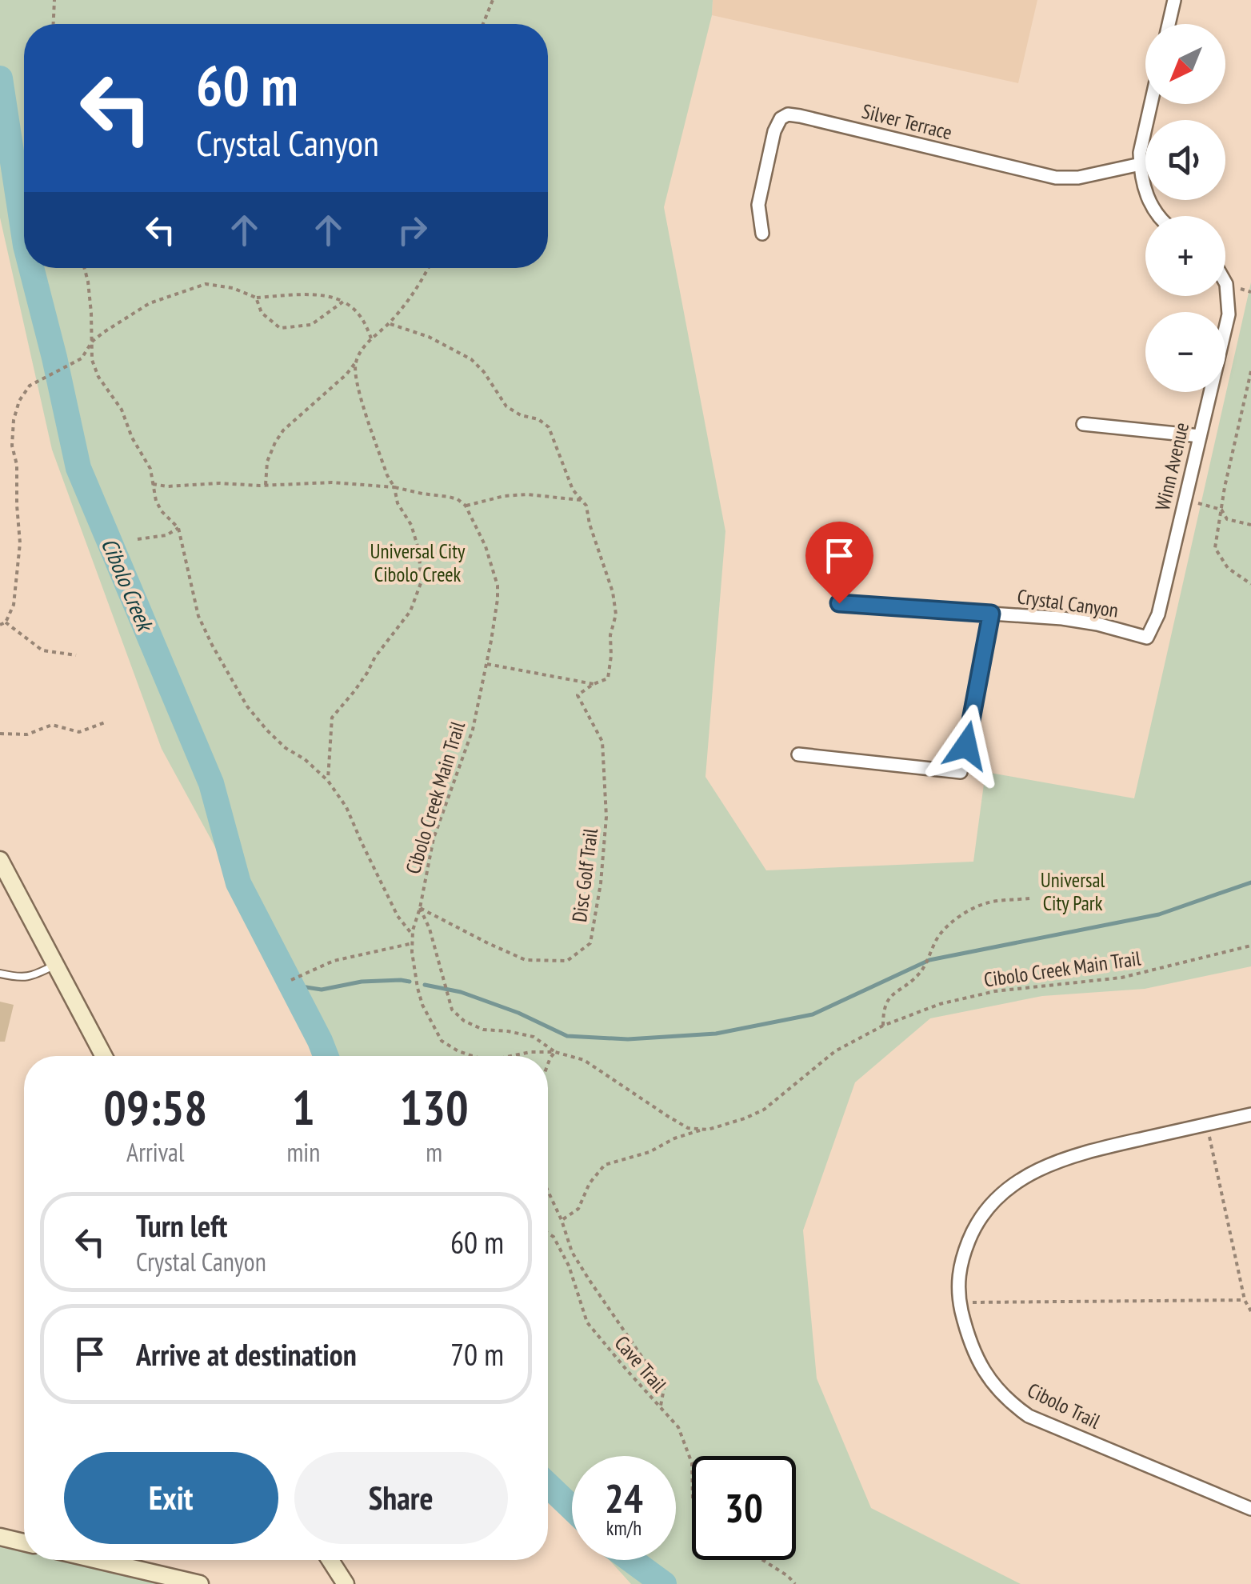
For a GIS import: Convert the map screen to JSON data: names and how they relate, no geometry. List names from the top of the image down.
{
  "streets": {
    "street": [
      "Silver Terrace",
      "Winn Avenue",
      "Crystal Canyon",
      "Cibolo Trail"
    ],
    "path": ["Cibolo Creek Main Trail", "Disc Golf Trail", "Cave Trail"]
  },
  "crossings": [
    ["Winn Avenue", "Crystal Canyon"],
    ["Cibolo Creek Main Trail", "Disc Golf Trail"]
  ],
  "water": ["Cibolo Creek"],
  "parks": ["Universal City Cibolo Creek", "Universal City Park"],
  "north": "bottom left",
  "page": {
    "map_buttons": ["+", "−"],
    "turn": ["60 m", "Crystal Canyon"],
    "eta": [
      "09:58",
      "Arrival",
      "1",
      "min",
      "130",
      "m"
    ],
    "list": [
      {
        "name": "Turn left",
        "note": "Crystal Canyon",
        "value": "60 m"
      },
      {
        "name": "Arrive at destination",
        "value": "70 m"
      }
    ],
    "buttons": ["Exit", "Share"],
    "speed": "24 km/h",
    "limit": "30"
  }
}
